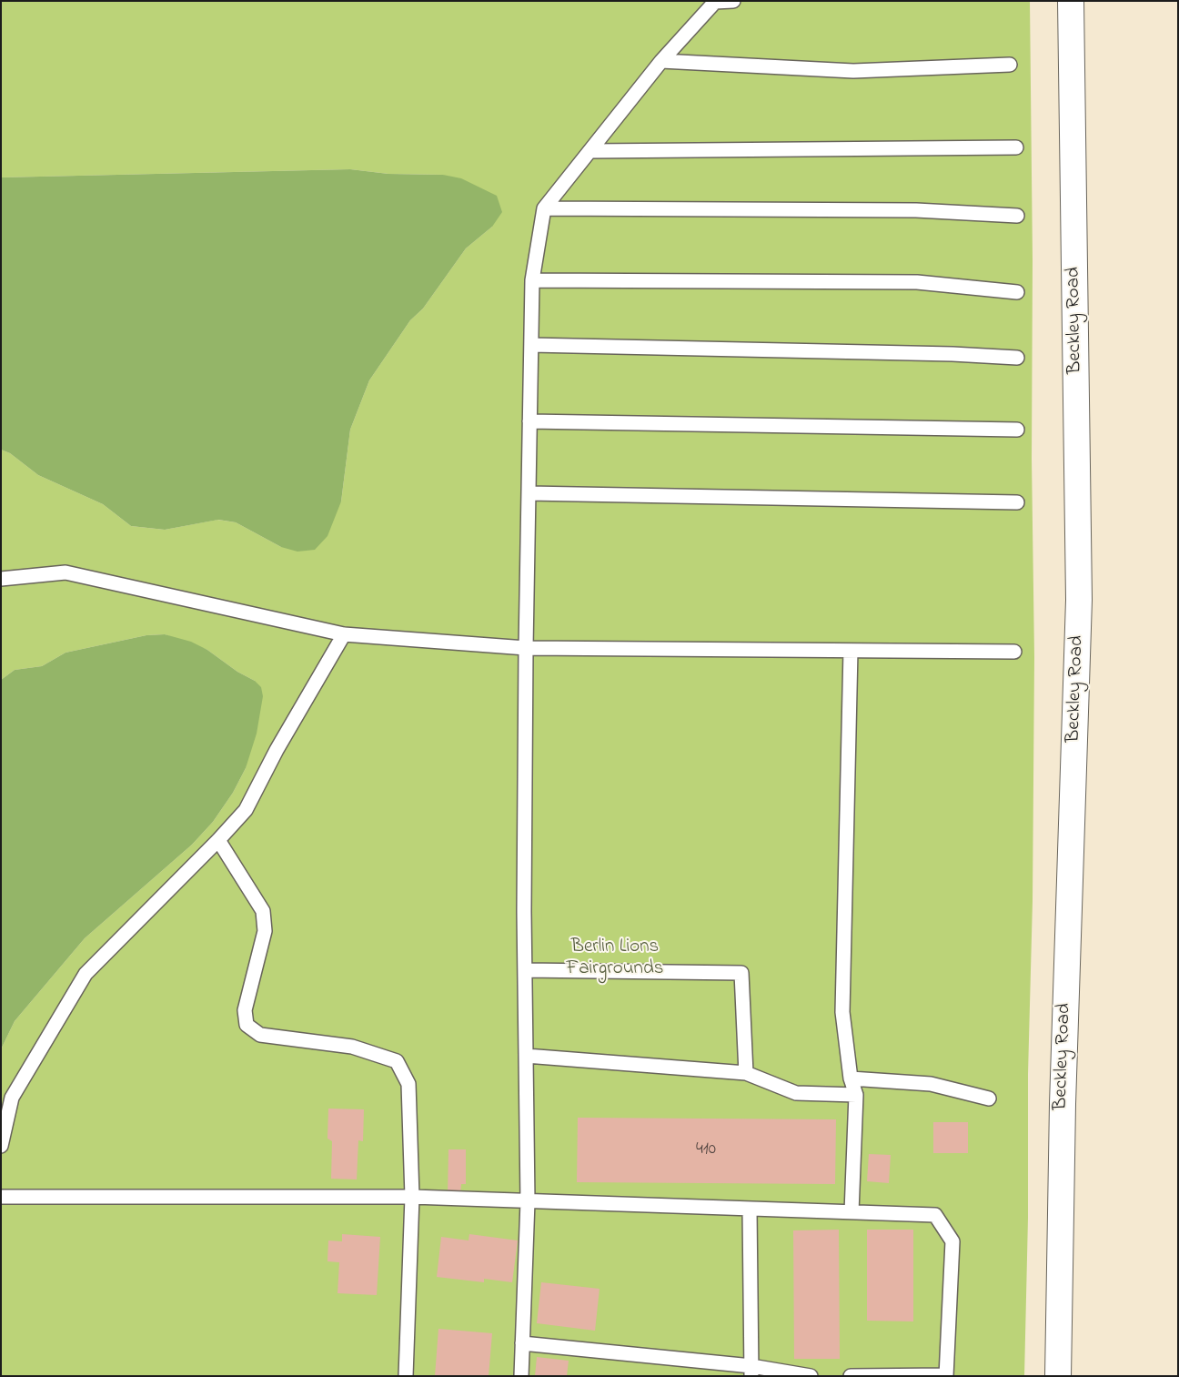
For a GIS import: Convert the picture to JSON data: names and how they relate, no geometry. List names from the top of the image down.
{
  "streets": {
    "street": ["Beckley Road"]
  },
  "parks": ["Berlin Lions Fairgrounds"],
  "house_numbers": ["410"]
}
